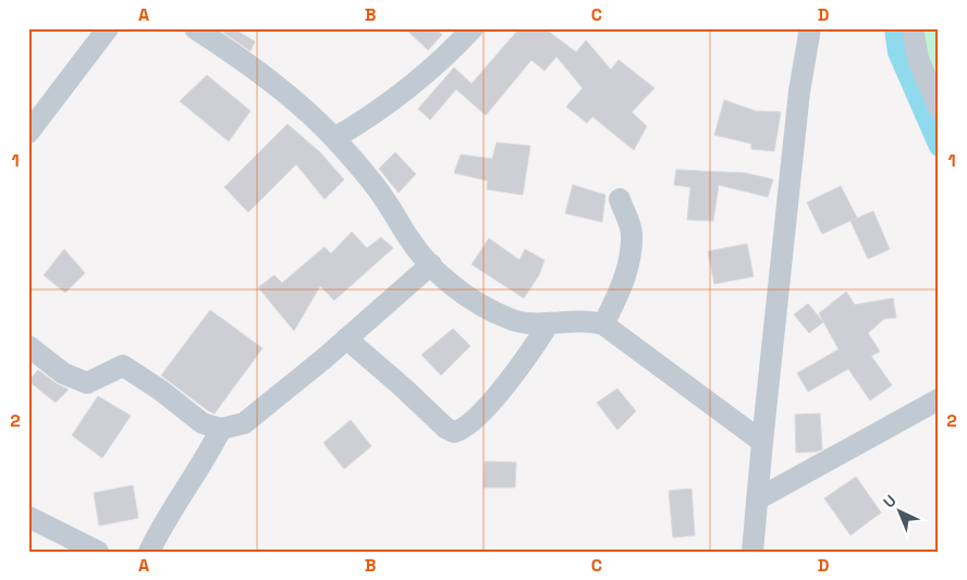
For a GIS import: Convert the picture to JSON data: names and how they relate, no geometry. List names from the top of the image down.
{
  "north": "top left",
  "grid": {
    "columns": [
      "A",
      "B",
      "C",
      "D"
    ],
    "rows": ["1", "2"]
  }
}
